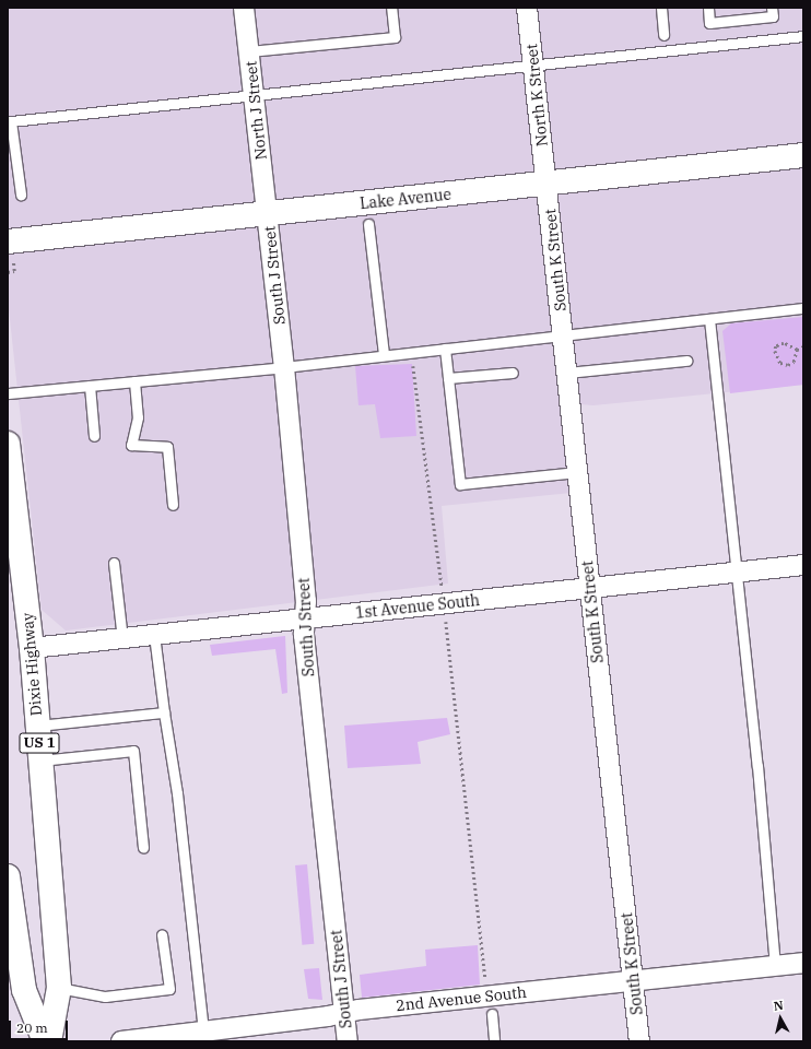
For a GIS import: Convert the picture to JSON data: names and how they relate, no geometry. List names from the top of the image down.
{
  "streets": {
    "main road": ["Lake Avenue", "Dixie Highway", "US 1"],
    "street": [
      "North K Street",
      "North J Street",
      "South K Street",
      "South J Street",
      "1st Avenue South",
      "2nd Avenue South"
    ]
  },
  "crossings": [
    ["North K Street", "Lake Avenue"],
    ["North K Street", "South K Street"],
    ["North J Street", "Lake Avenue"],
    ["North J Street", "South J Street"],
    ["Lake Avenue", "South K Street"],
    ["Lake Avenue", "South J Street"],
    ["South K Street", "1st Avenue South"],
    ["South K Street", "2nd Avenue South"],
    ["South J Street", "1st Avenue South"],
    ["South J Street", "2nd Avenue South"],
    ["1st Avenue South", "Dixie Highway"]
  ],
  "scale_bar": "20 m",
  "north": "top"
}
